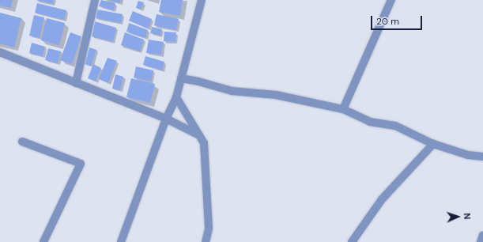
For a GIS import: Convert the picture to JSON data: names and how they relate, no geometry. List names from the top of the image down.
{
  "scale_bar": "20 m",
  "north": "right"
}
